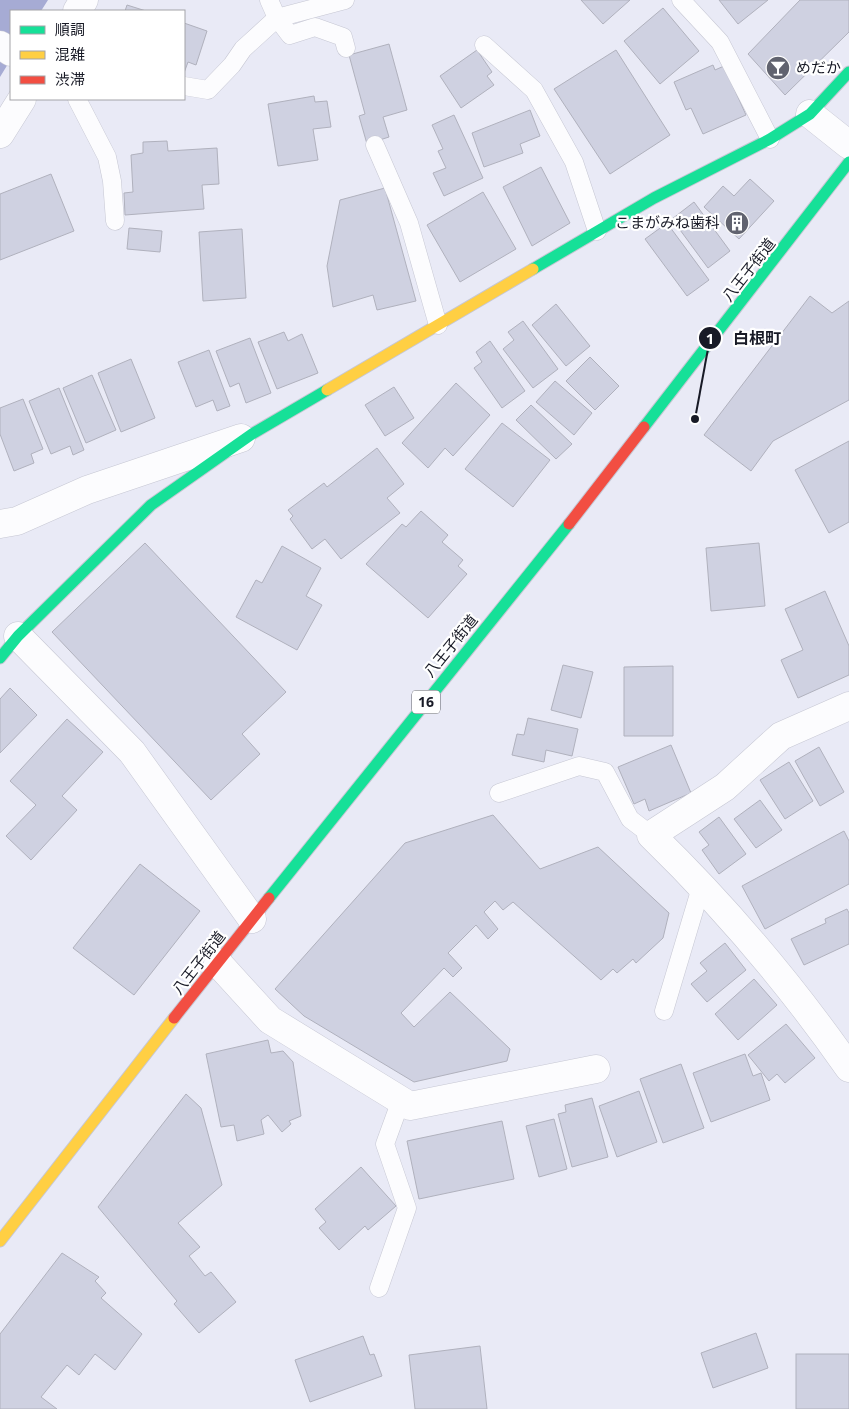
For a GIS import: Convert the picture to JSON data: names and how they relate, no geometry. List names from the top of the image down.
{
  "streets": {
    "main road": ["八王子街道", "16"]
  },
  "places": {
    "bar": ["めだか"],
    "building": ["こまがみね歯科"],
    "other": ["白根町"]
  },
  "legend": ["順調", "混雑", "渋滞"]
}
